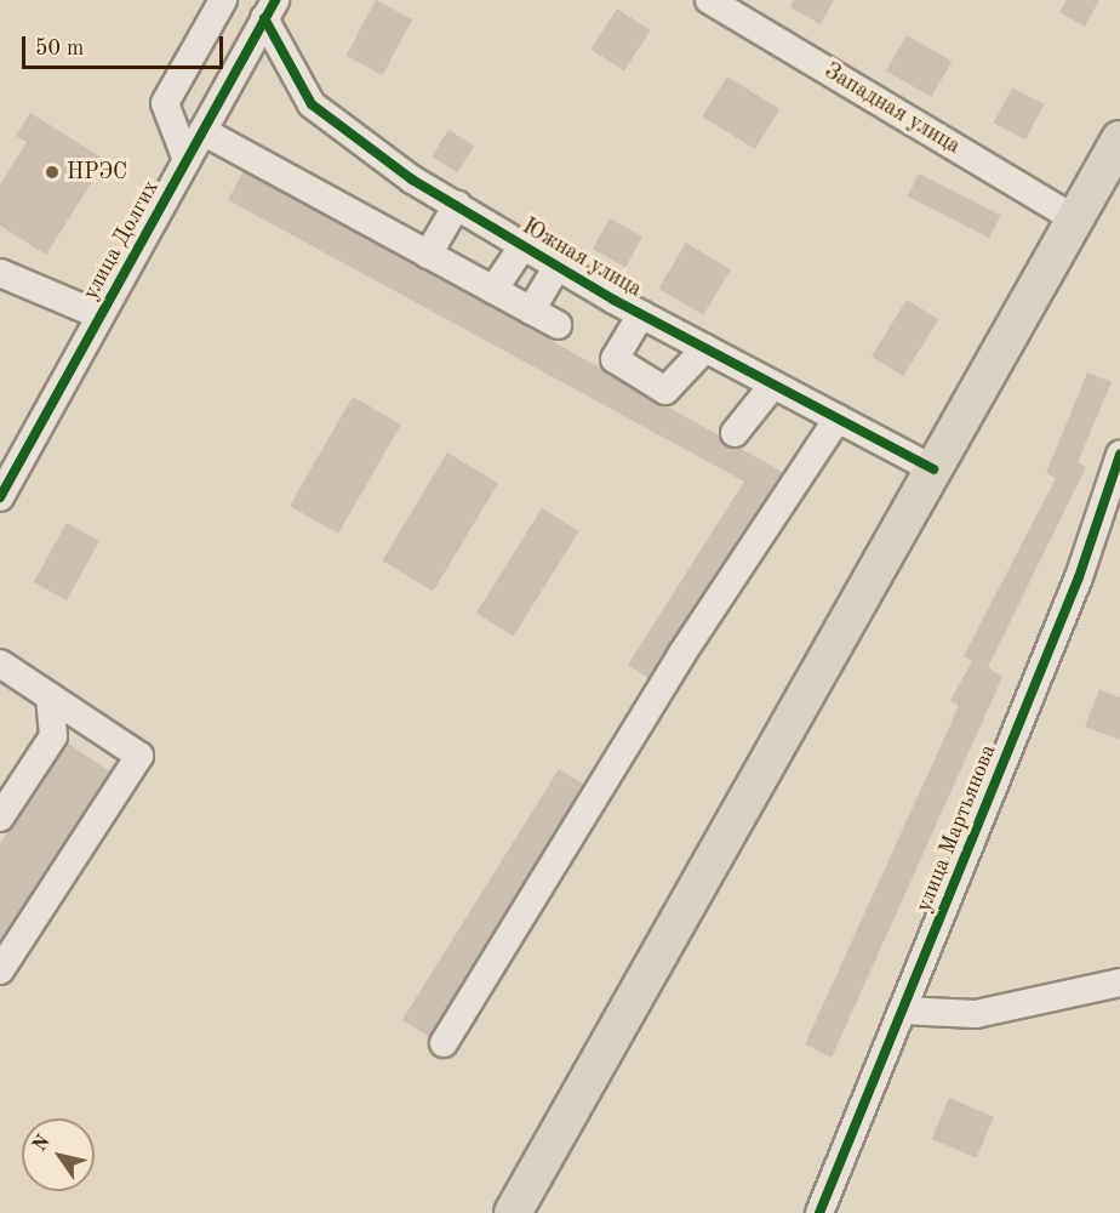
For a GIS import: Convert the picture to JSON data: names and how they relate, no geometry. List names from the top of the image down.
{
  "streets": {
    "street": [
      "Западная улица",
      "улица Долгих",
      "Южная улица",
      "улица Мартьянова"
    ]
  },
  "crossings": [
    ["улица Долгих", "Южная улица"]
  ],
  "places": ["НРЭС"],
  "scale_bar": "50 m",
  "north": "top left"
}
